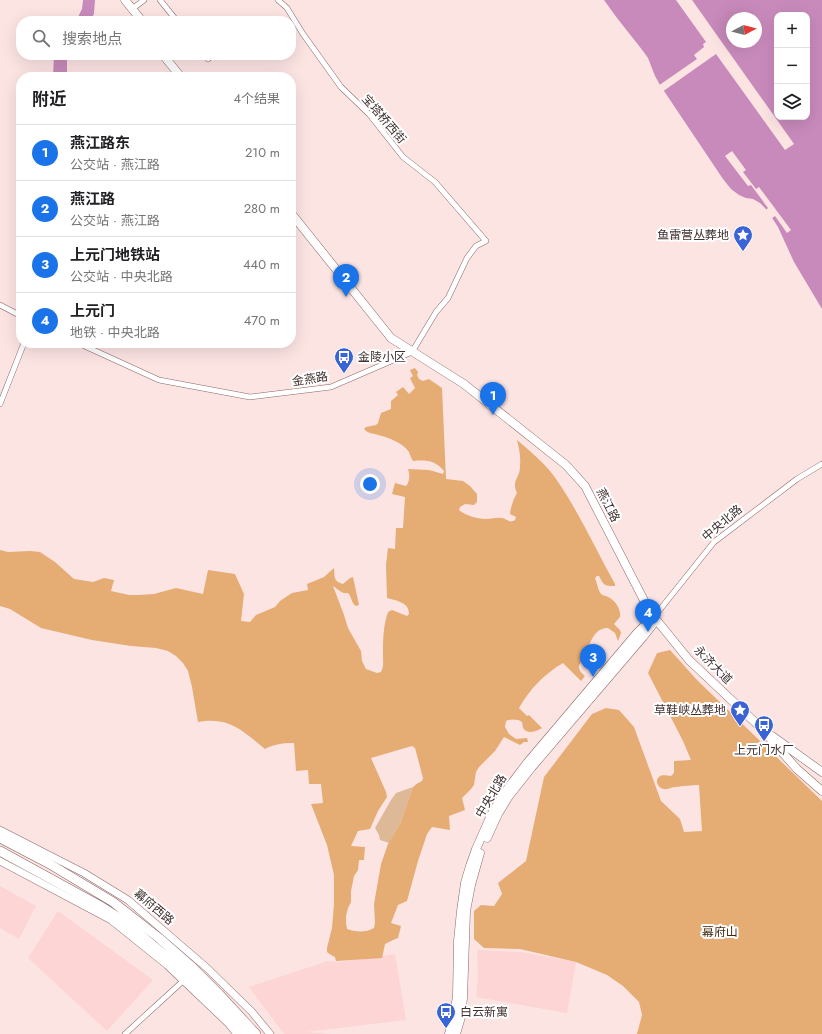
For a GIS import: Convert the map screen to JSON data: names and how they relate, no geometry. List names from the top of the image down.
{
  "streets": {
    "highway": ["幕府西路"],
    "main road": ["燕江路", "中央北路", "永济大道"],
    "street": ["宝塔桥西街", "金燕路"]
  },
  "crossings": [
    ["宝塔桥西街", "金燕路"],
    ["宝塔桥西街", "燕江路"],
    ["金燕路", "燕江路"],
    ["燕江路", "中央北路"],
    ["燕江路", "永济大道"],
    ["中央北路", "永济大道"]
  ],
  "parks": ["幕府山"],
  "places": {
    "place": ["鱼雷营丛葬地", "草鞋峡丛葬地"],
    "bus stop": ["金陵小区", "上元门水厂", "白云新寓"]
  },
  "north": "right",
  "page": {
    "map_buttons": ["+", "−"],
    "search": "搜索地点",
    "heading": ["附近", "4个结果"],
    "list": [
      {
        "mark": "1",
        "name": "燕江路东",
        "note": "公交站 · 燕江路",
        "value": "210 m"
      },
      {
        "mark": "2",
        "name": "燕江路",
        "note": "公交站 · 燕江路",
        "value": "280 m"
      },
      {
        "mark": "3",
        "name": "上元门地铁站",
        "note": "公交站 · 中央北路",
        "value": "440 m"
      },
      {
        "mark": "4",
        "name": "上元门",
        "note": "地铁 · 中央北路",
        "value": "470 m"
      }
    ],
    "pins": [
      "2",
      "1",
      "4",
      "3"
    ]
  }
}
